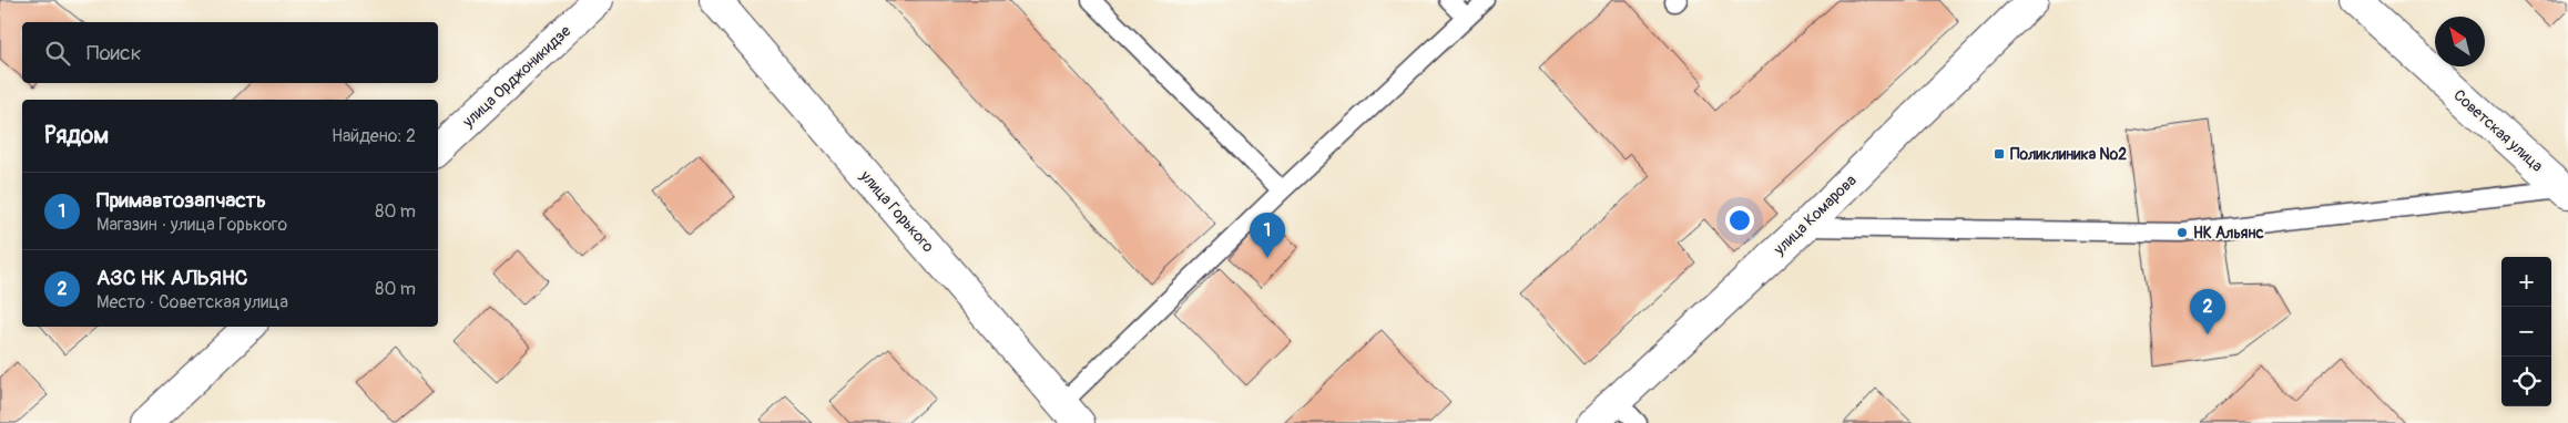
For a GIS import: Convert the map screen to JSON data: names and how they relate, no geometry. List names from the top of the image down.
{
  "streets": {
    "main road": [
      "улица Орджоникидзе",
      "Советская улица",
      "улица Горького",
      "улица Комарова"
    ]
  },
  "places": {
    "transit": ["Поликлиника №2"],
    "other": ["НК Альянс"]
  },
  "north": "top left",
  "page": {
    "search": "Поиск",
    "heading": ["Рядом", "Найдено: 2"],
    "list": [
      {
        "mark": "1",
        "name": "Примавтозапчасть",
        "note": "Магазин · улица Горького",
        "value": "80 m"
      },
      {
        "mark": "2",
        "name": "АЗС НК АЛЬЯНС",
        "note": "Место · Советская улица",
        "value": "80 m"
      }
    ],
    "pins": ["1", "2"],
    "map_buttons": ["+", "−"]
  }
}
